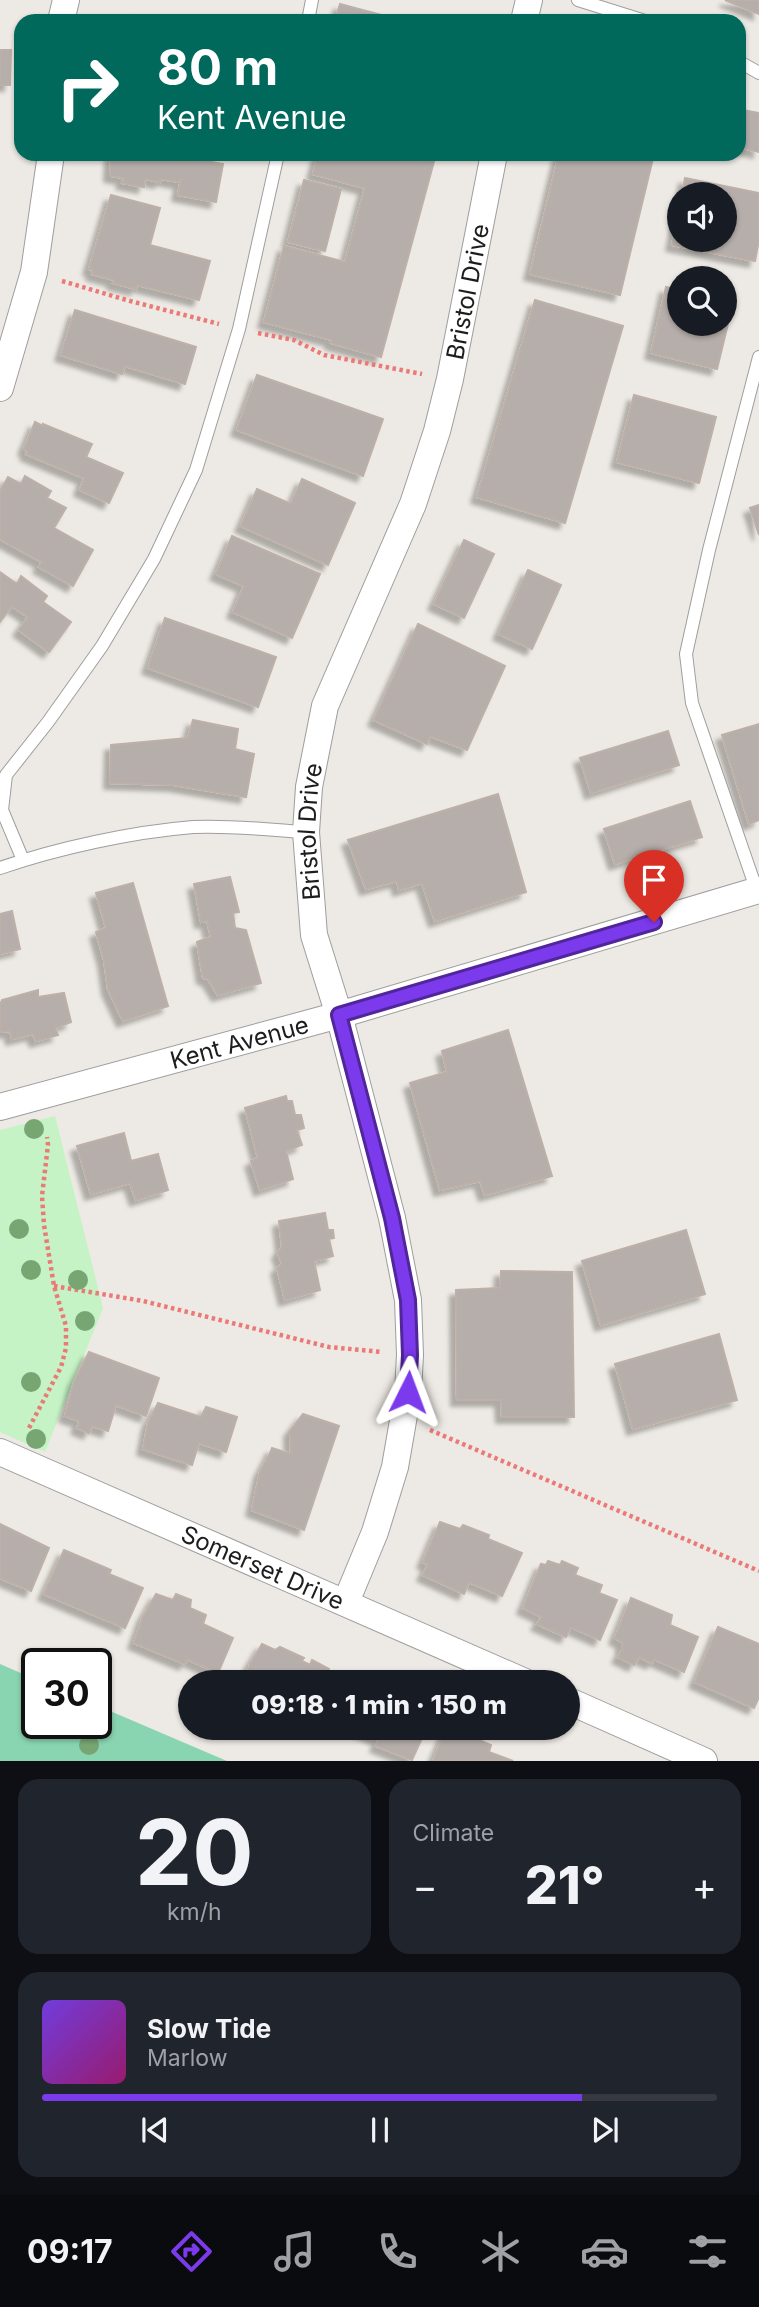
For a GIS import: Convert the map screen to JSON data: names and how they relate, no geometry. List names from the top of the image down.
{
  "streets": {
    "street": ["Bristol Drive", "Kent Avenue", "Somerset Drive"]
  },
  "crossings": [
    ["Bristol Drive", "Kent Avenue"],
    ["Bristol Drive", "Somerset Drive"]
  ],
  "page": {
    "turn": ["80 m", "Kent Avenue"],
    "limit": "30",
    "trip": "09:18 · 1 min · 150 m",
    "tile": [
      ["20", "km/h"],
      "Climate"
    ],
    "heat": ["−", "21°", "+"],
    "song": ["Slow Tide", "Marlow"],
    "tabs": "09:17"
  }
}
